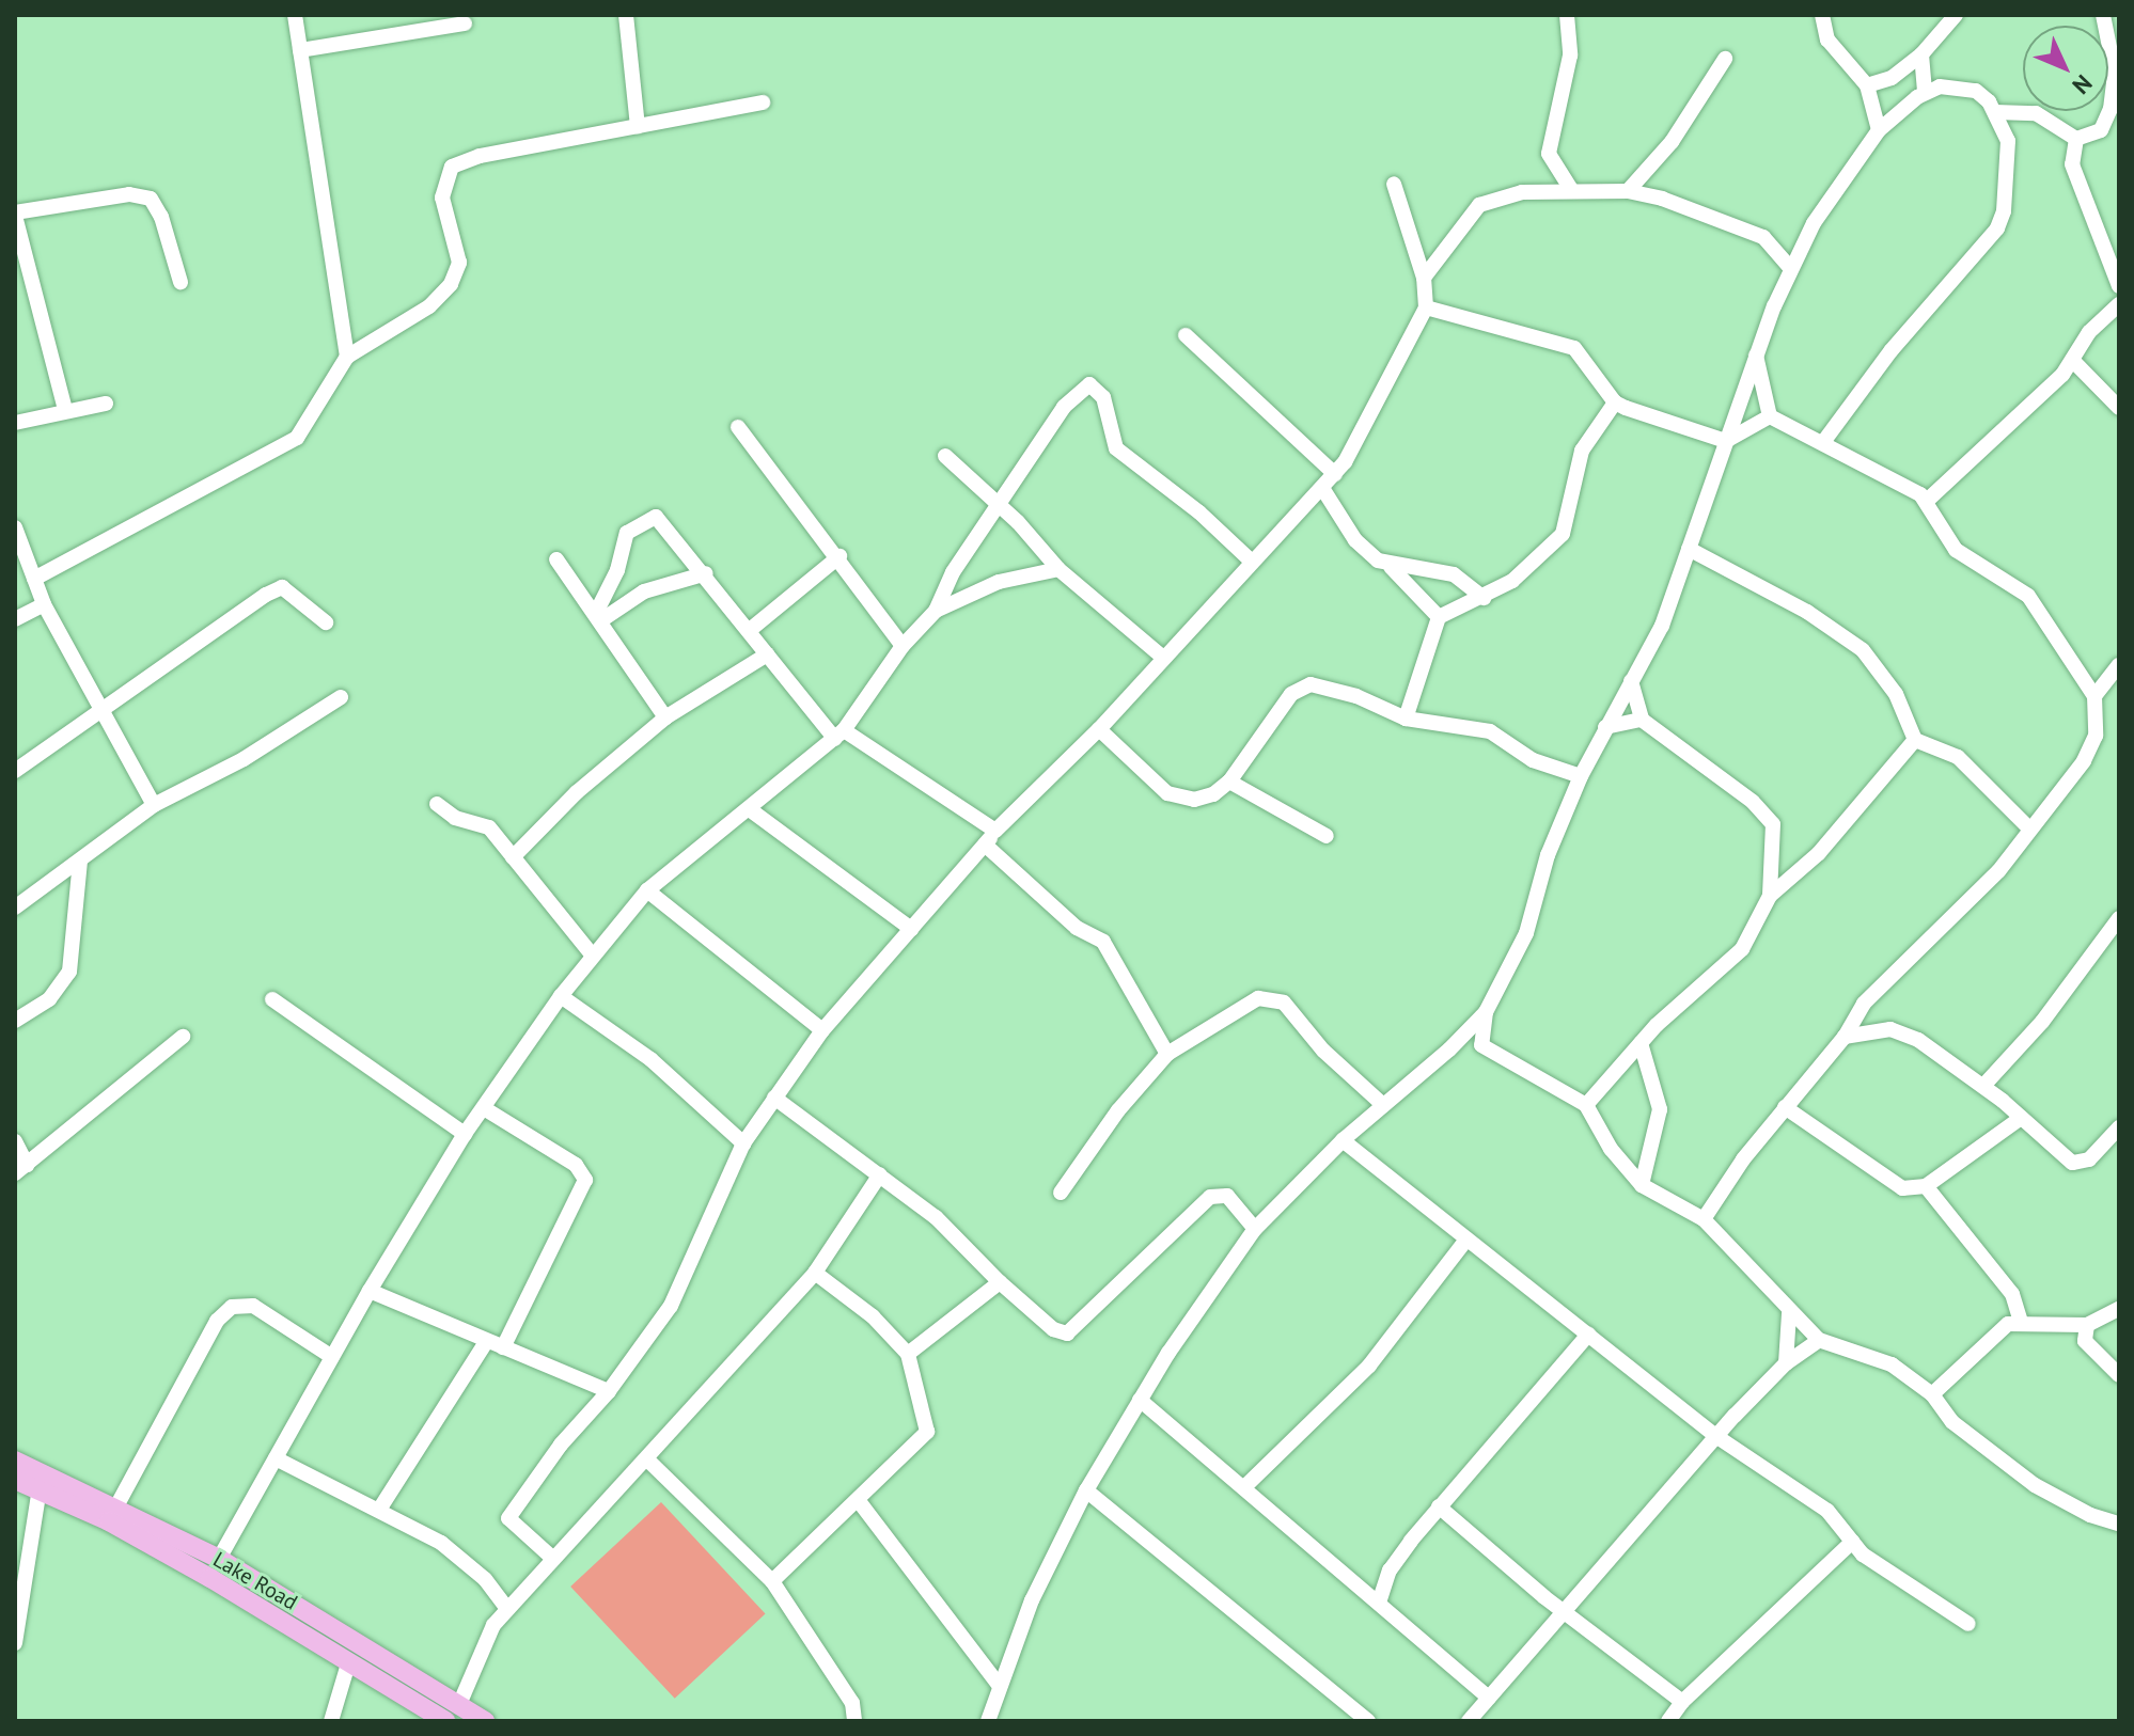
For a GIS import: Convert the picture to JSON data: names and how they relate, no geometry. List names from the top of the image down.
{
  "streets": {
    "main road": ["Lake Road"]
  },
  "north": "bottom right"
}
